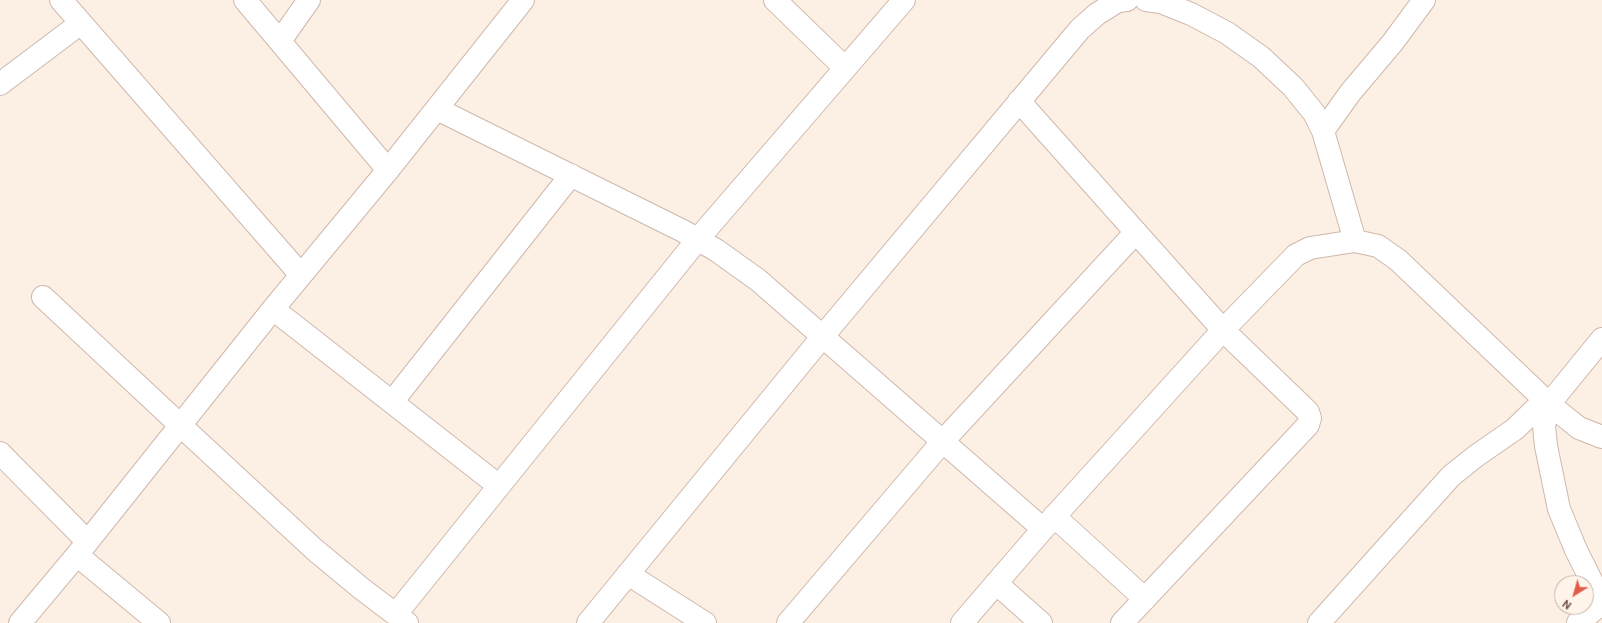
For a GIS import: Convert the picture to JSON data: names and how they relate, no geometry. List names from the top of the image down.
{
  "north": "bottom left"
}
